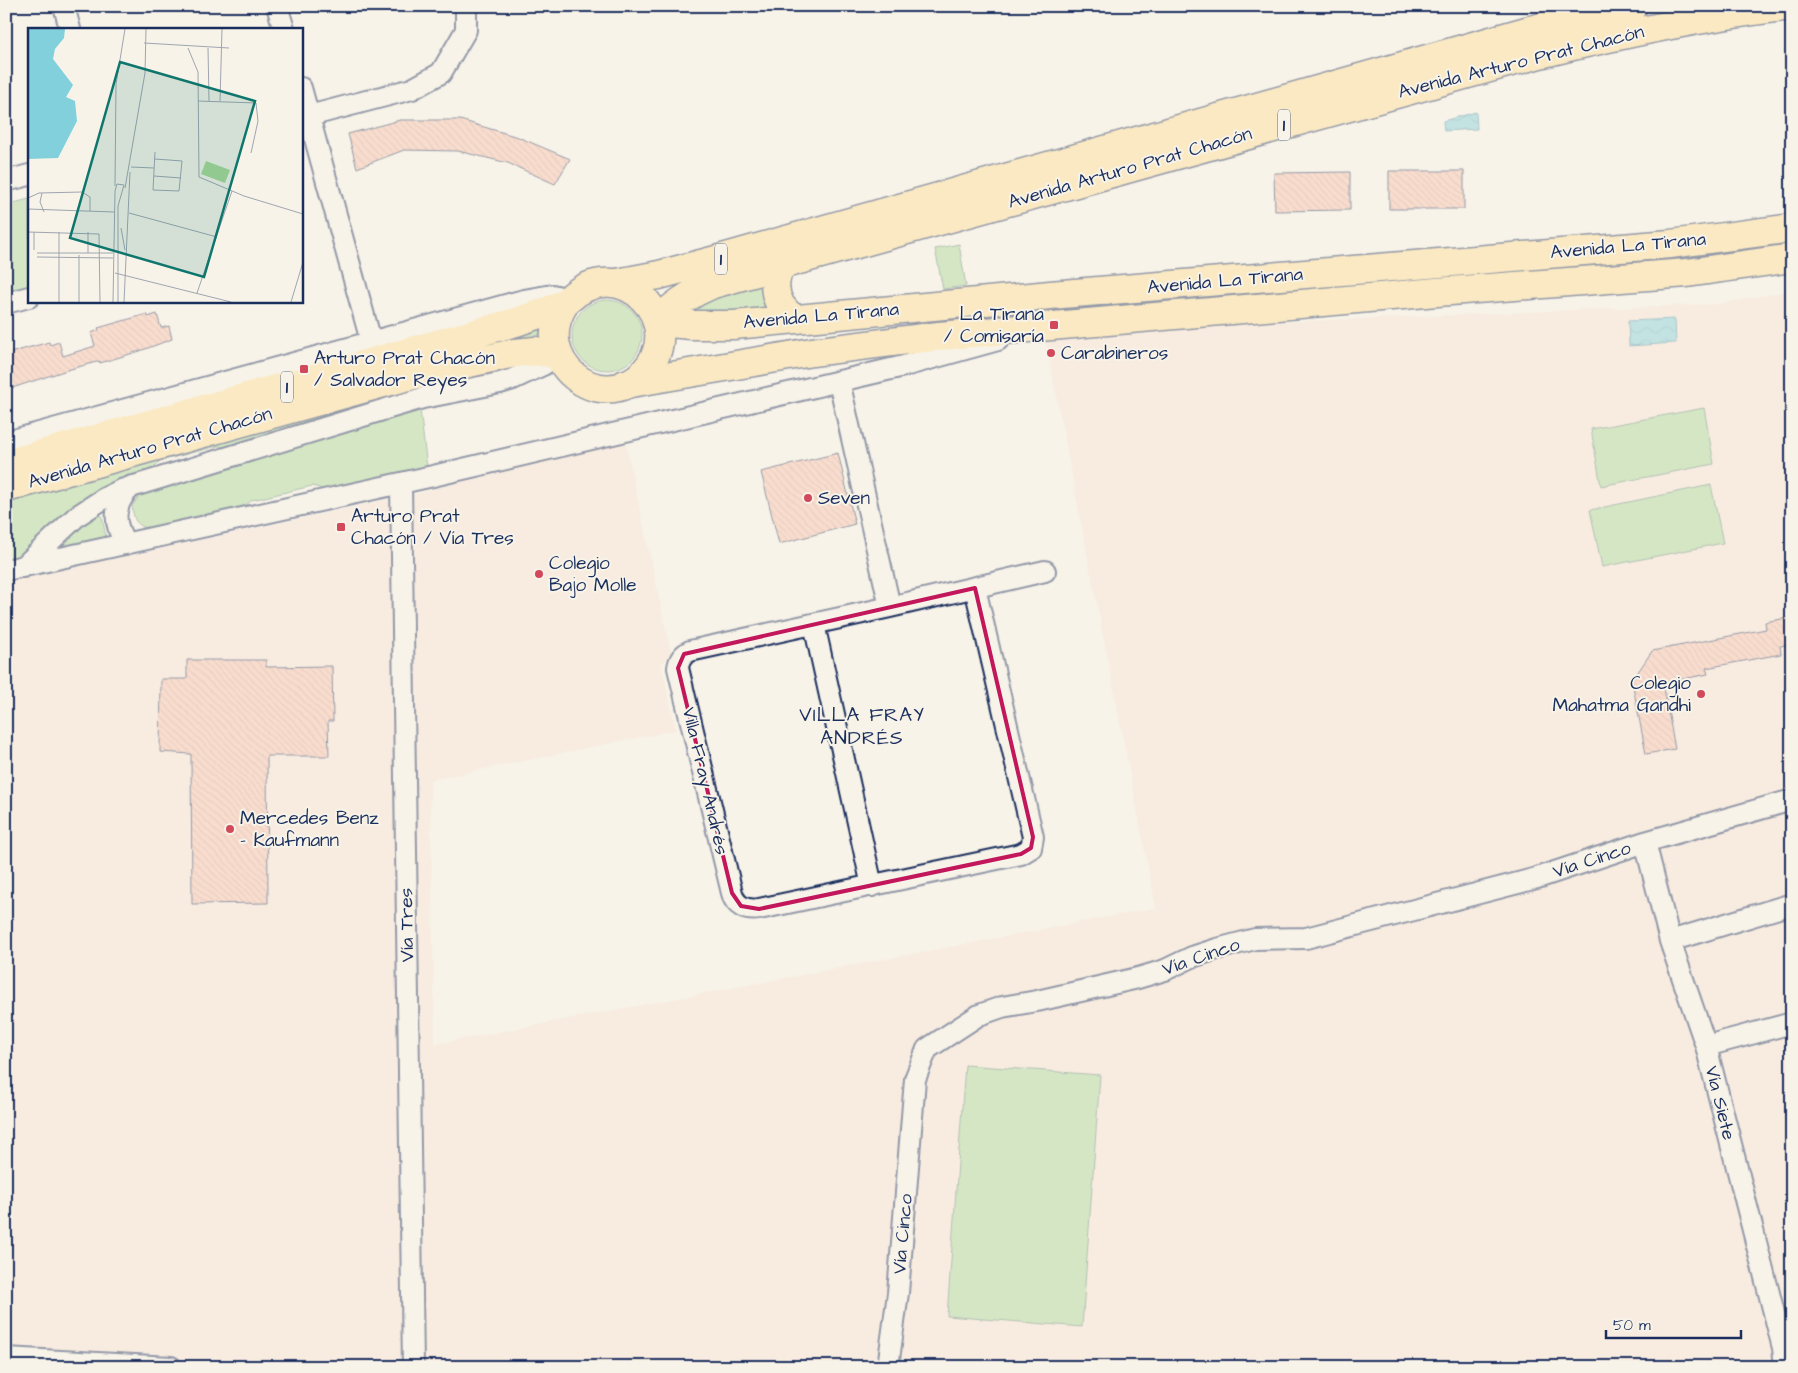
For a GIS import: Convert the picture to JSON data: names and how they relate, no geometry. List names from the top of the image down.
{
  "streets": {
    "main road": ["Avenida Arturo Prat Chacón", "1", "Avenida La Tirana"],
    "street": [
      "Villa Fray Andrés",
      "Vía Cinco",
      "Vía Tres",
      "Vía Siete"
    ]
  },
  "crossings": [
    ["Avenida Arturo Prat Chacón", "Avenida La Tirana"],
    ["Avenida Arturo Prat Chacón", "Vía Tres"],
    ["Avenida La Tirana", "Vía Tres"],
    ["Vía Cinco", "Vía Siete"]
  ],
  "districts": ["VILLA FRAY ANDRÉS"],
  "places": {
    "transit": ["La Tirana / Comisaría", "Arturo Prat Chacón / Salvador Reyes", "Arturo Prat Chacón / Vía Tres"],
    "other": [
      "Carabineros",
      "Seven",
      "Colegio Bajo Molle",
      "Colegio Mahatma Gandhi",
      "Mercedes Benz - Kaufmann"
    ]
  },
  "scale_bar": "50 m"
}
